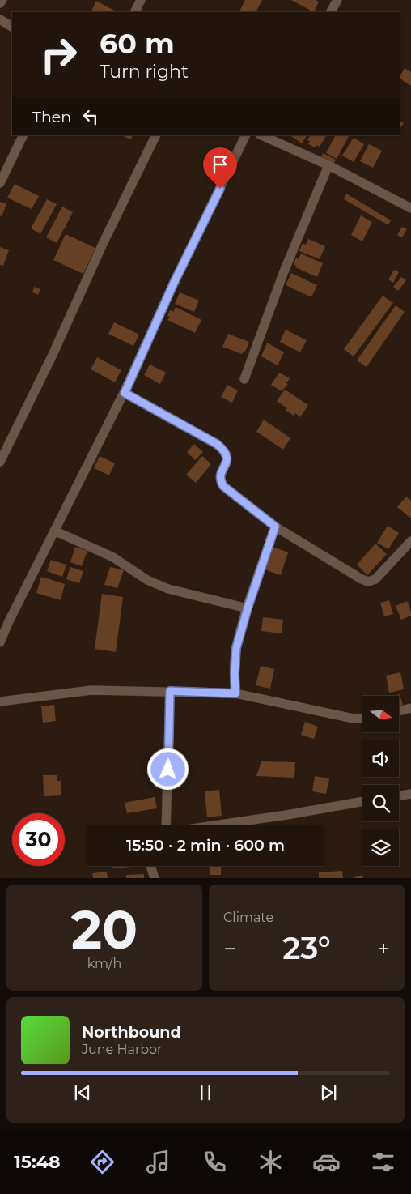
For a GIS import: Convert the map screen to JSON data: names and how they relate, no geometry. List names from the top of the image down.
{
  "north": "right",
  "page": {
    "turn": ["60 m", "Turn right"],
    "then": "Then",
    "limit": "30",
    "trip": "15:50 · 2 min · 600 m",
    "tile": [
      ["20", "km/h"],
      "Climate"
    ],
    "heat": ["−", "23°", "+"],
    "song": ["Northbound", "June Harbor"],
    "tabs": "15:48"
  }
}
